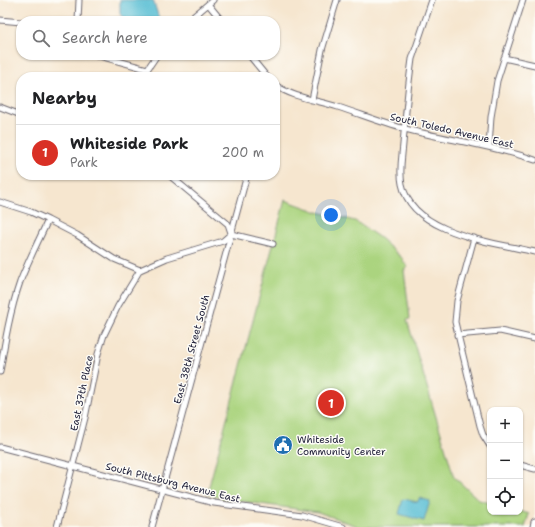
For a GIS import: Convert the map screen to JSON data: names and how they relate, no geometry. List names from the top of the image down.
{
  "streets": {
    "street": [
      "South Toledo Avenue East",
      "East 38th Street South",
      "East 37th Place",
      "South Pittsburg Avenue East"
    ]
  },
  "crossings": [
    ["East 38th Street South", "South Pittsburg Avenue East"],
    ["East 37th Place", "South Pittsburg Avenue East"]
  ],
  "places": {
    "public building": ["Whiteside Community Center"]
  },
  "page": {
    "search": "Search here",
    "heading": "Nearby",
    "list": [
      {
        "mark": "1",
        "name": "Whiteside Park",
        "note": "Park",
        "value": "200 m"
      }
    ],
    "pins": "1",
    "map_buttons": ["+", "−"]
  }
}
